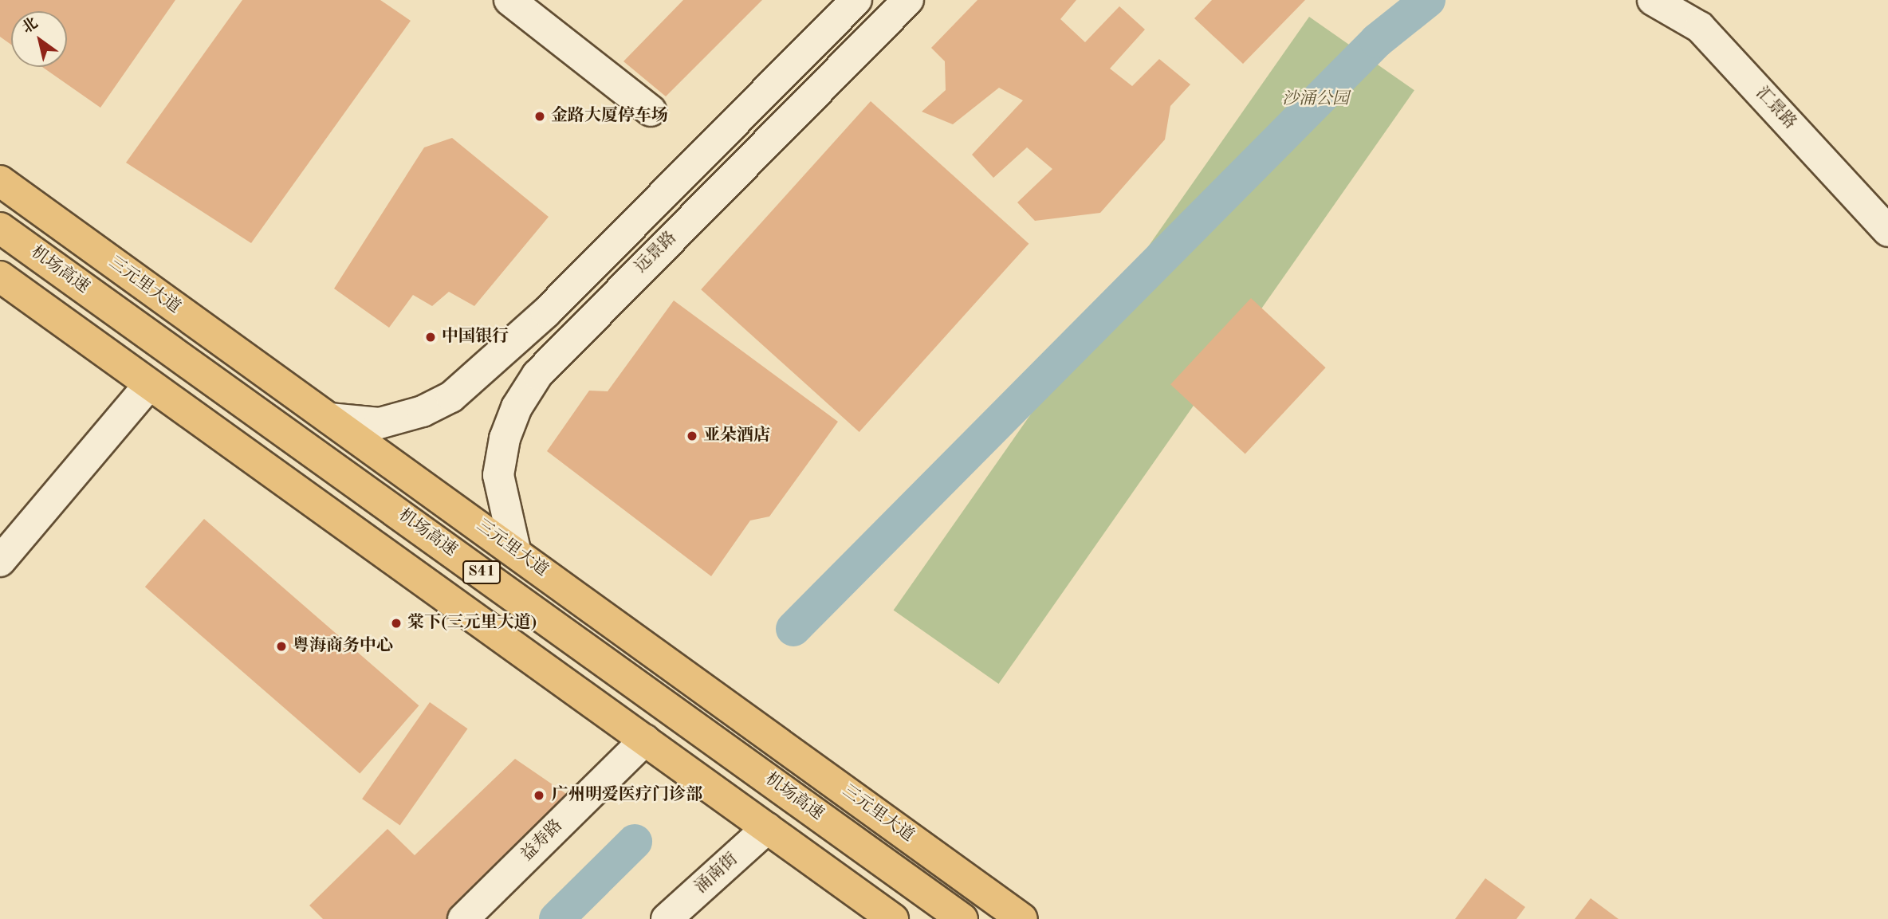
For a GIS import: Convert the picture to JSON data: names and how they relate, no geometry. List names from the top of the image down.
{
  "streets": {
    "main road": ["机场高速", "三元里大道", "S41"],
    "street": [
      "汇景路",
      "远景路",
      "益寿路",
      "涌南街"
    ]
  },
  "crossings": [
    ["远景路", "三元里大道"]
  ],
  "parks": ["沙涌公园"],
  "places": [
    "金路大厦停车场",
    "中国银行",
    "亚朵酒店",
    "棠下(三元里大道)",
    "粤海商务中心",
    "广州明爱医疗门诊部"
  ],
  "north": "top left"
}
